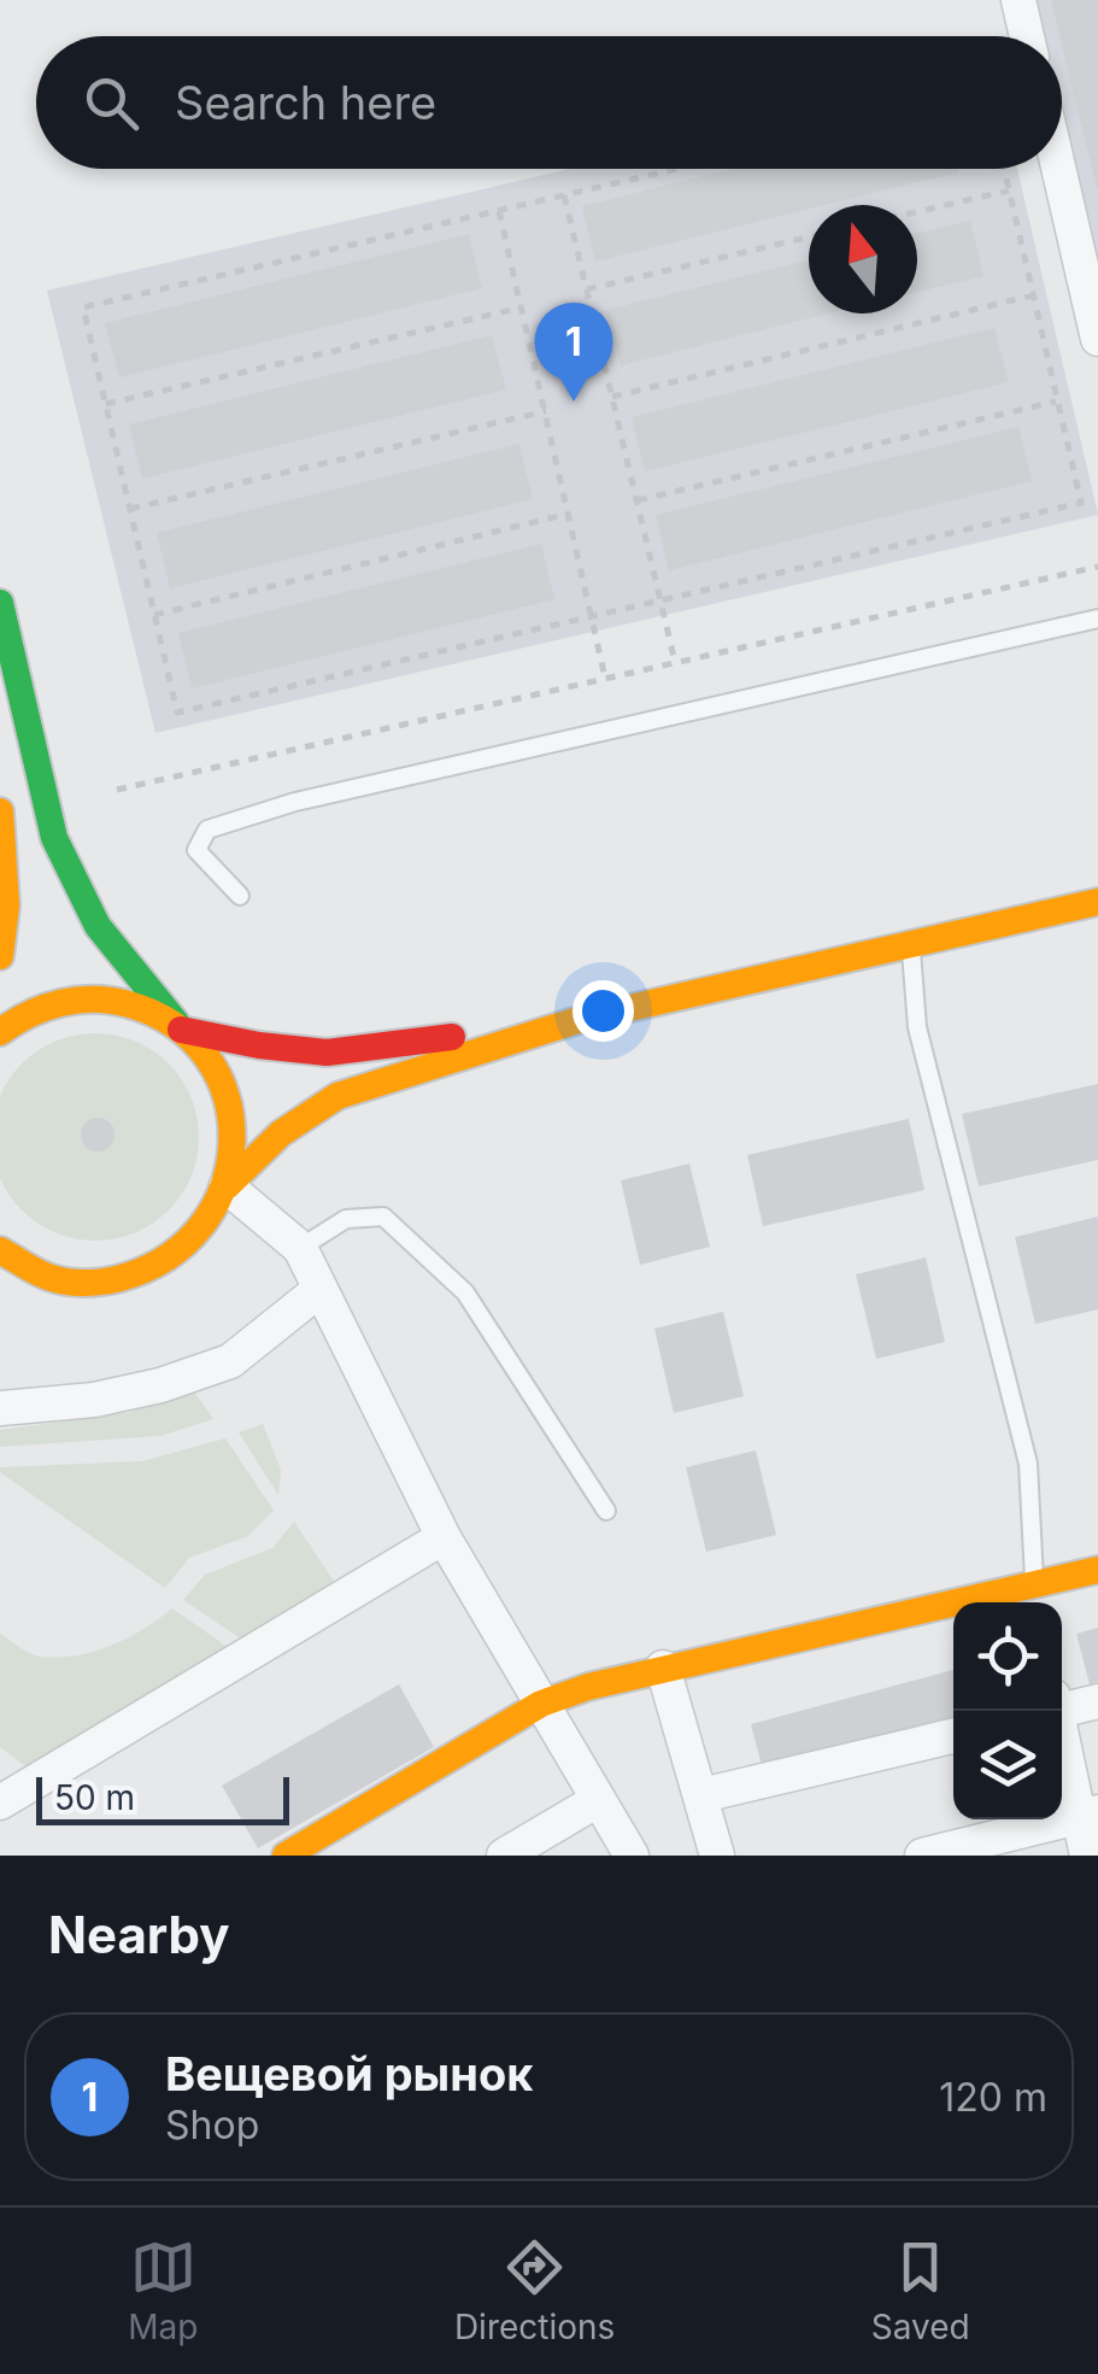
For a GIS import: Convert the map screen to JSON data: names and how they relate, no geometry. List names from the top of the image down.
{
  "scale_bar": "50 m",
  "north": "top",
  "page": {
    "search": "Search here",
    "pins": "1",
    "scale": "50 m",
    "heading": "Nearby",
    "list": [
      {
        "mark": "1",
        "name": "Вещевой рынок",
        "note": "Shop",
        "value": "120 m"
      }
    ],
    "nav": ["Map", "Directions", "Saved"]
  }
}
